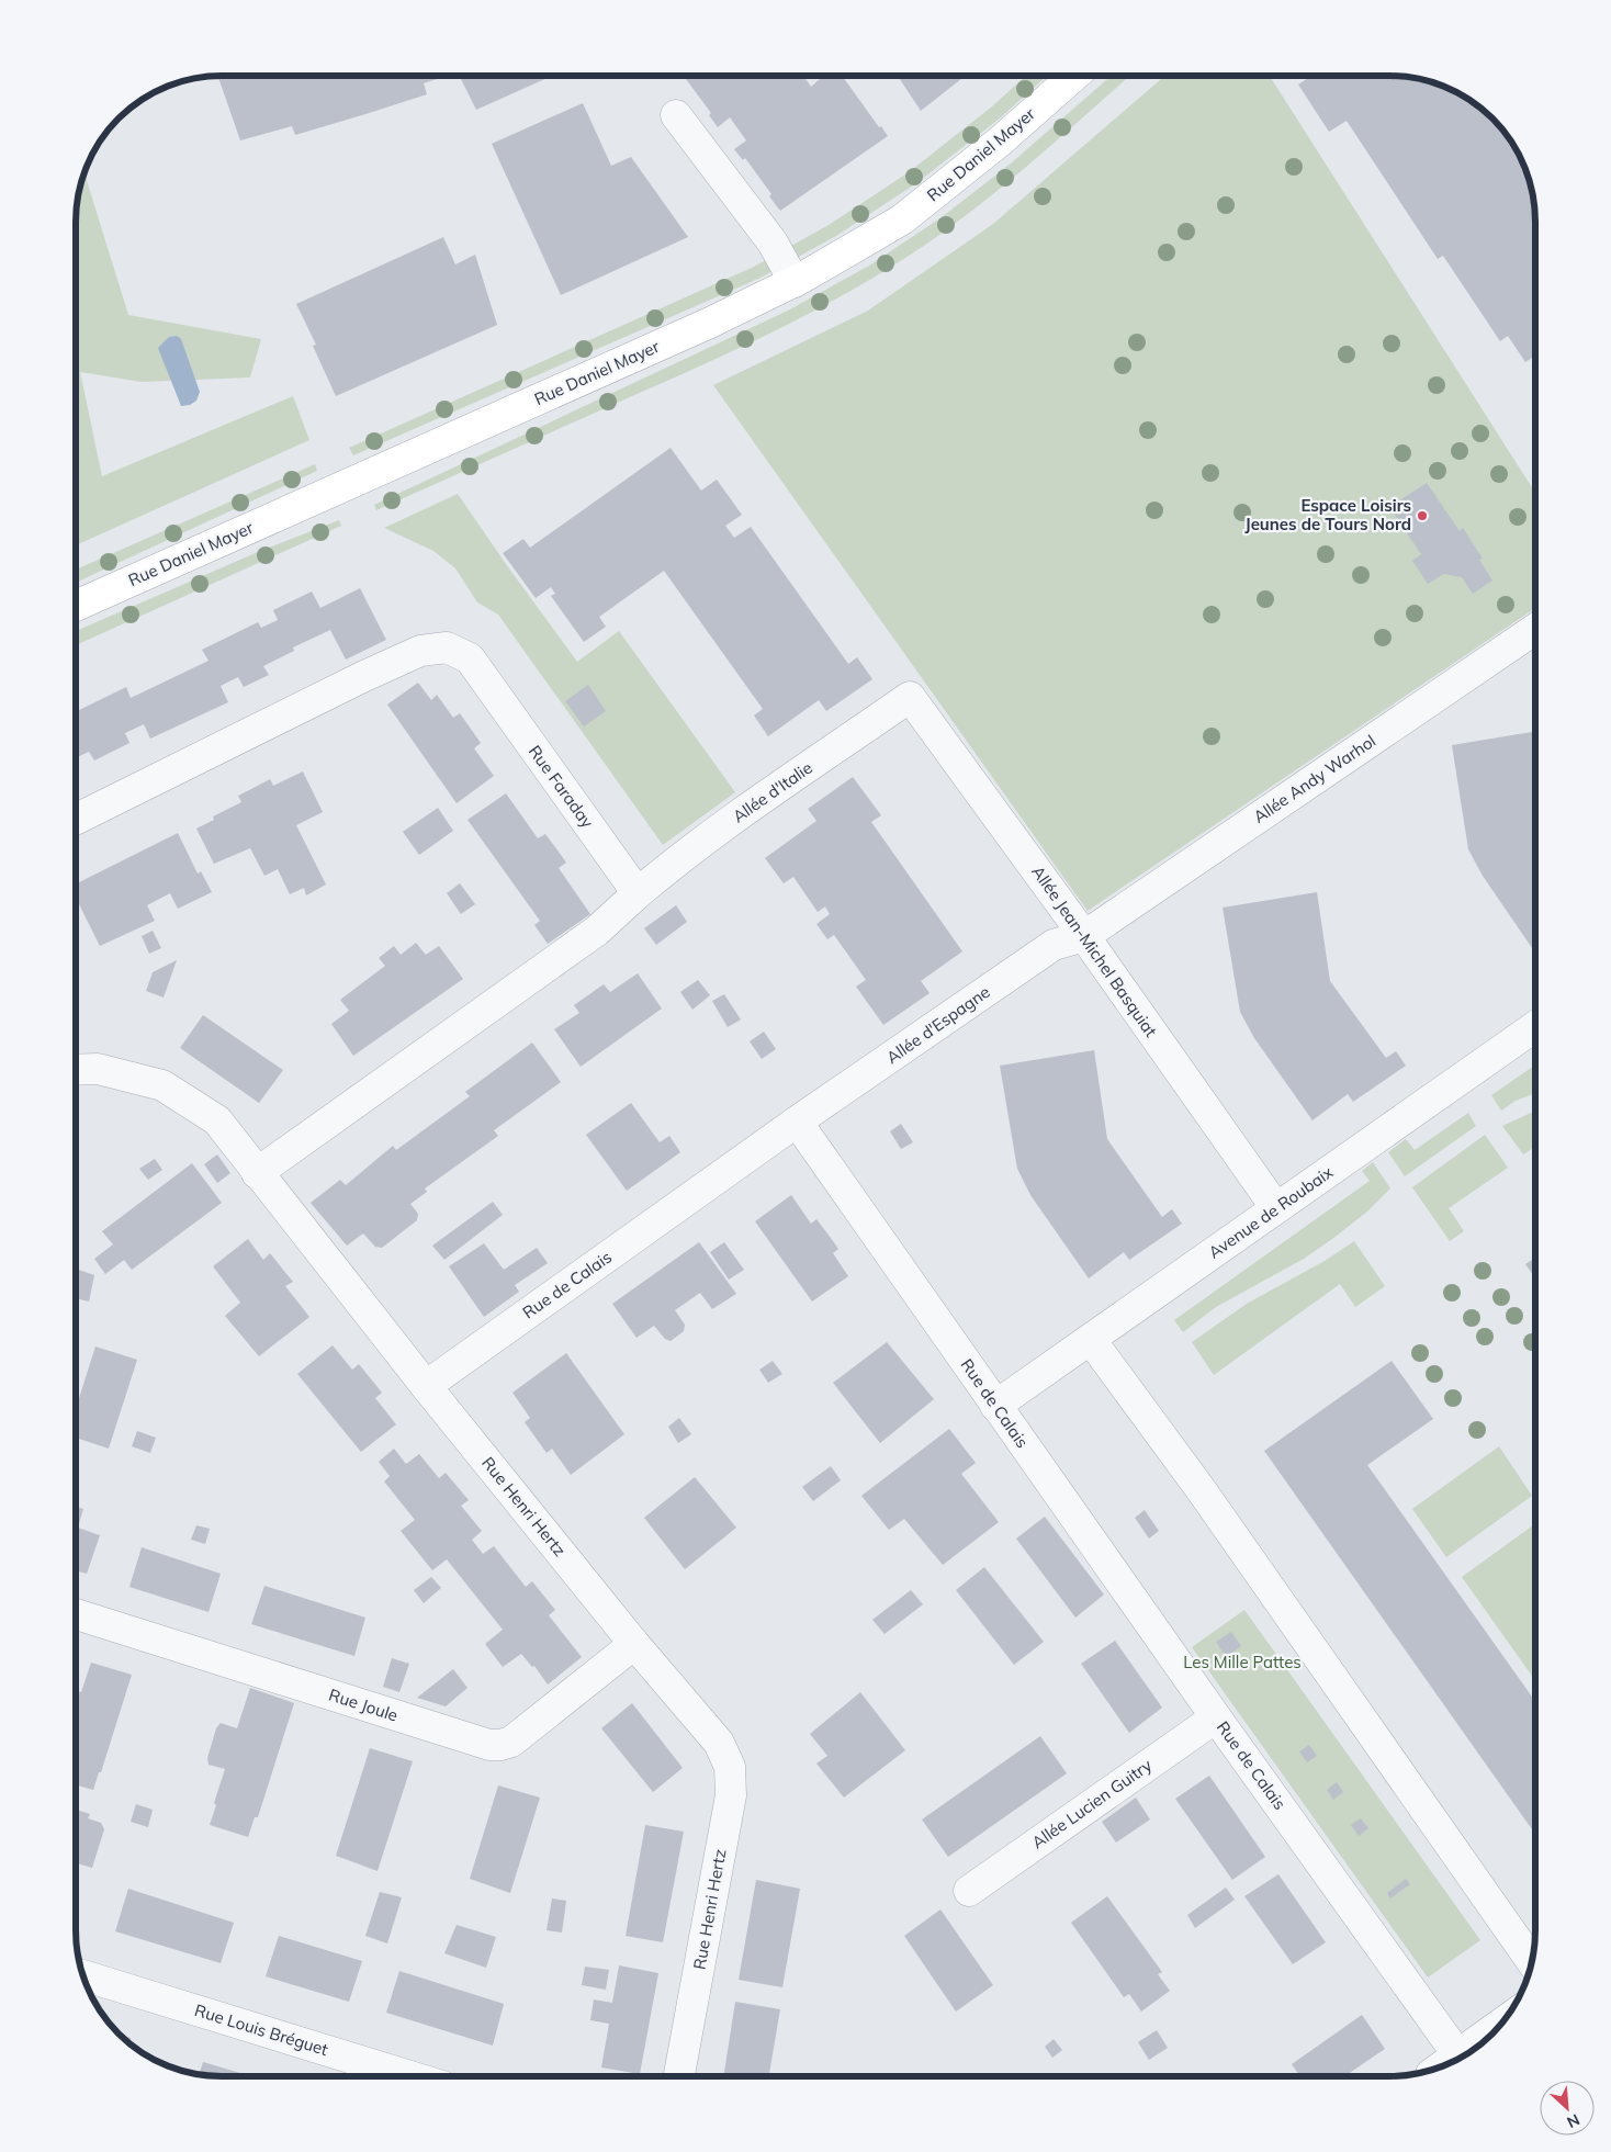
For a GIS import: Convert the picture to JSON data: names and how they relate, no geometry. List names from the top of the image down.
{
  "streets": {
    "main road": ["Rue Daniel Mayer"],
    "street": [
      "Allée Andy Warhol",
      "Rue Faraday",
      "Allée d'Italie",
      "Allée Jean-Michel Basquiat",
      "Allée d'Espagne",
      "Avenue de Roubaix",
      "Rue de Calais",
      "Rue Henri Hertz",
      "Rue Joule",
      "Allée Lucien Guitry",
      "Rue Louis Bréguet"
    ]
  },
  "crossings": [
    ["Allée Andy Warhol", "Allée Jean-Michel Basquiat"],
    ["Allée Andy Warhol", "Allée d'Espagne"],
    ["Rue Faraday", "Allée d'Italie"],
    ["Allée d'Italie", "Allée Jean-Michel Basquiat"],
    ["Allée Jean-Michel Basquiat", "Allée d'Espagne"],
    ["Allée Jean-Michel Basquiat", "Avenue de Roubaix"],
    ["Allée d'Espagne", "Rue de Calais"],
    ["Avenue de Roubaix", "Rue de Calais"],
    ["Rue de Calais", "Rue Henri Hertz"],
    ["Rue de Calais", "Allée Lucien Guitry"],
    ["Rue Henri Hertz", "Rue Joule"]
  ],
  "parks": ["Les Mille Pattes"],
  "places": ["Espace Loisirs Jeunes de Tours Nord"],
  "north": "bottom right"
}
